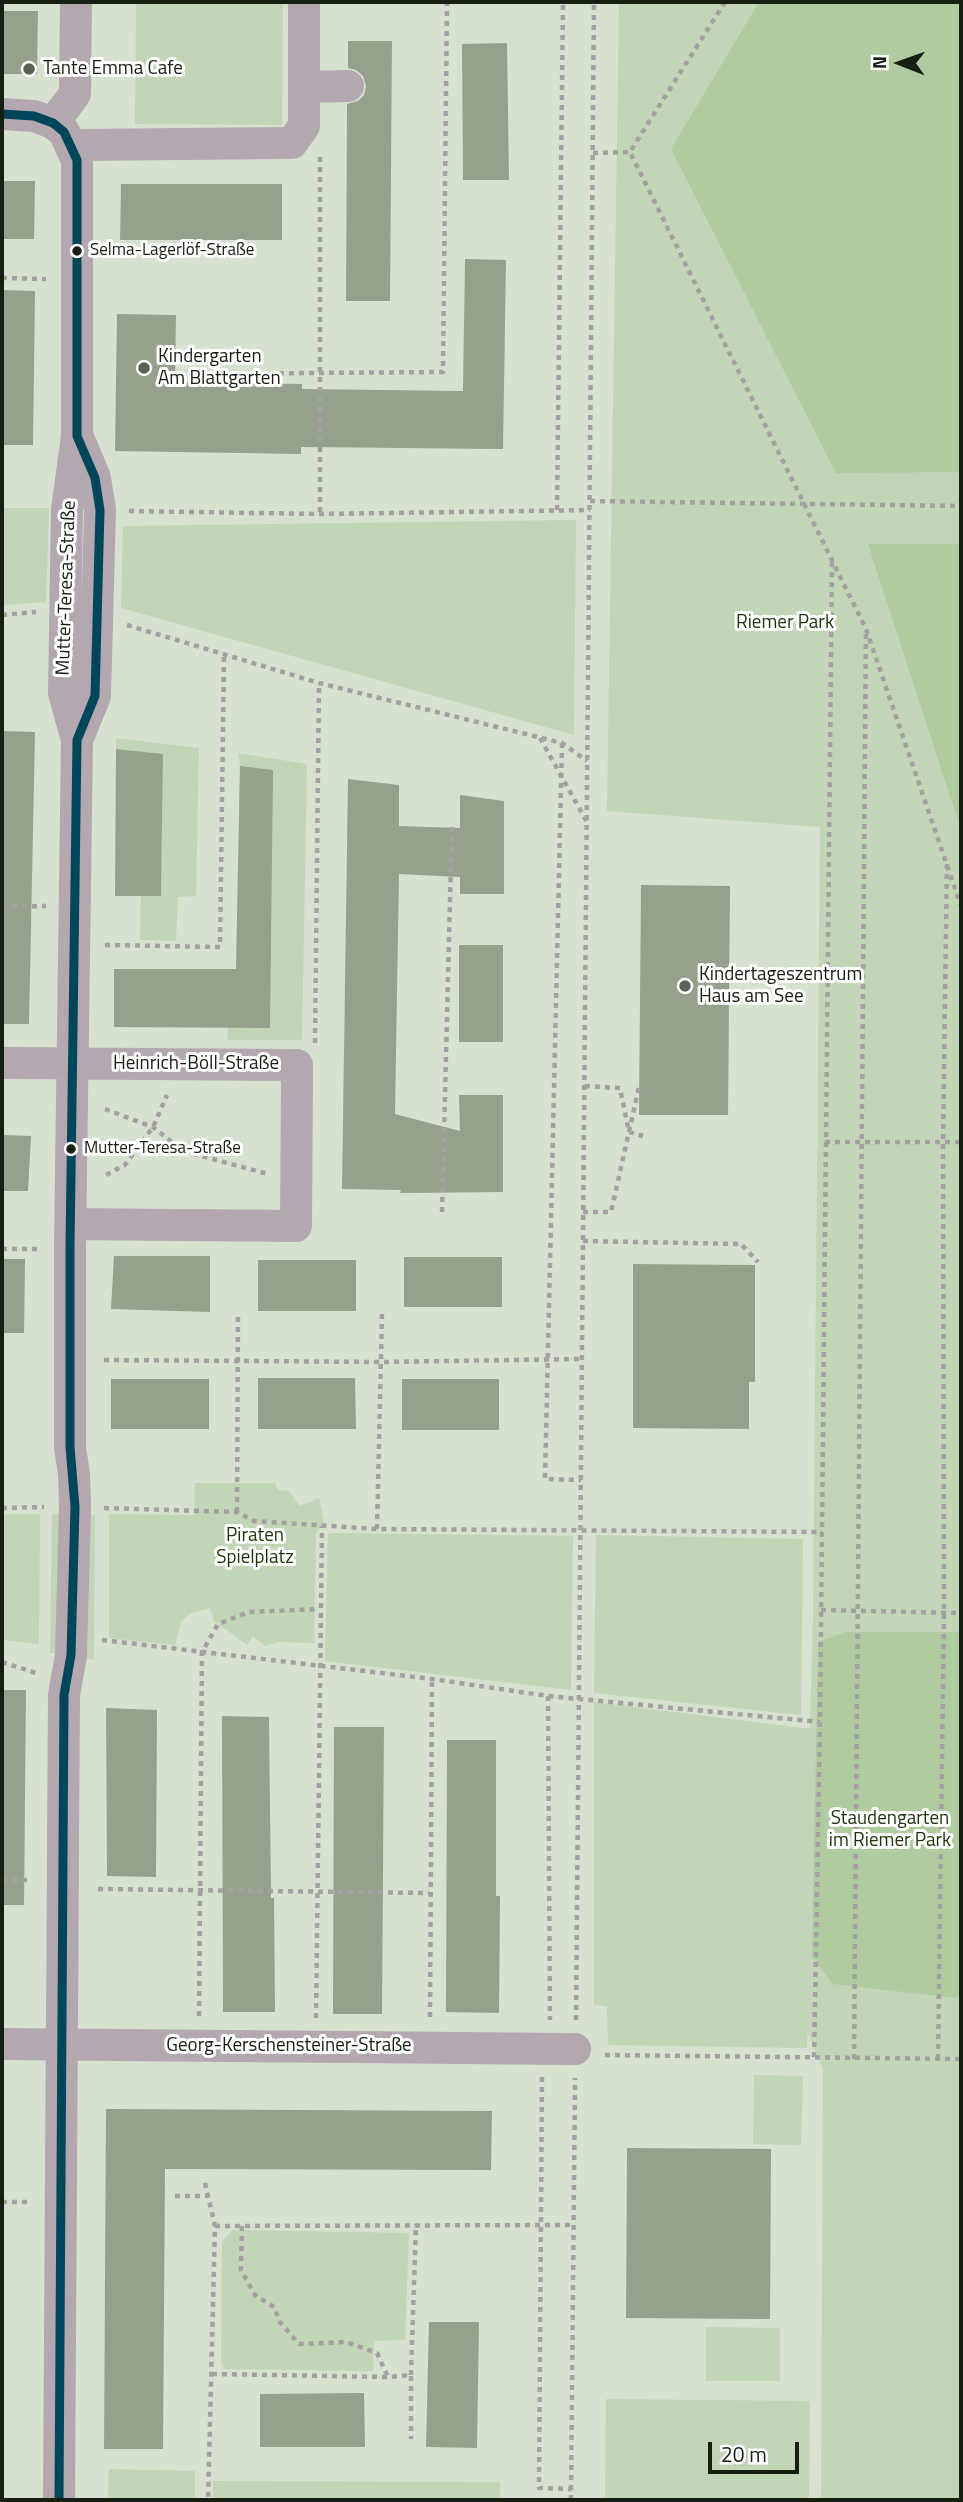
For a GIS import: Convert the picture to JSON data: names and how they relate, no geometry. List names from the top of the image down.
{
  "streets": {
    "street": ["Mutter-Teresa-Straße", "Heinrich-Böll-Straße", "Georg-Kerschensteiner-Straße"]
  },
  "crossings": [
    ["Mutter-Teresa-Straße", "Heinrich-Böll-Straße"],
    ["Mutter-Teresa-Straße", "Georg-Kerschensteiner-Straße"]
  ],
  "parks": ["Riemer Park", "Piraten Spielplatz", "Staudengarten im Riemer Park"],
  "places": [
    "Tante Emma Cafe",
    "Selma-Lagerlöf-Straße",
    "Kindergarten Am Blattgarten",
    "Kindertageszentrum Haus am See",
    "Mutter-Teresa-Straße"
  ],
  "scale_bar": "20 m",
  "north": "left"
}
